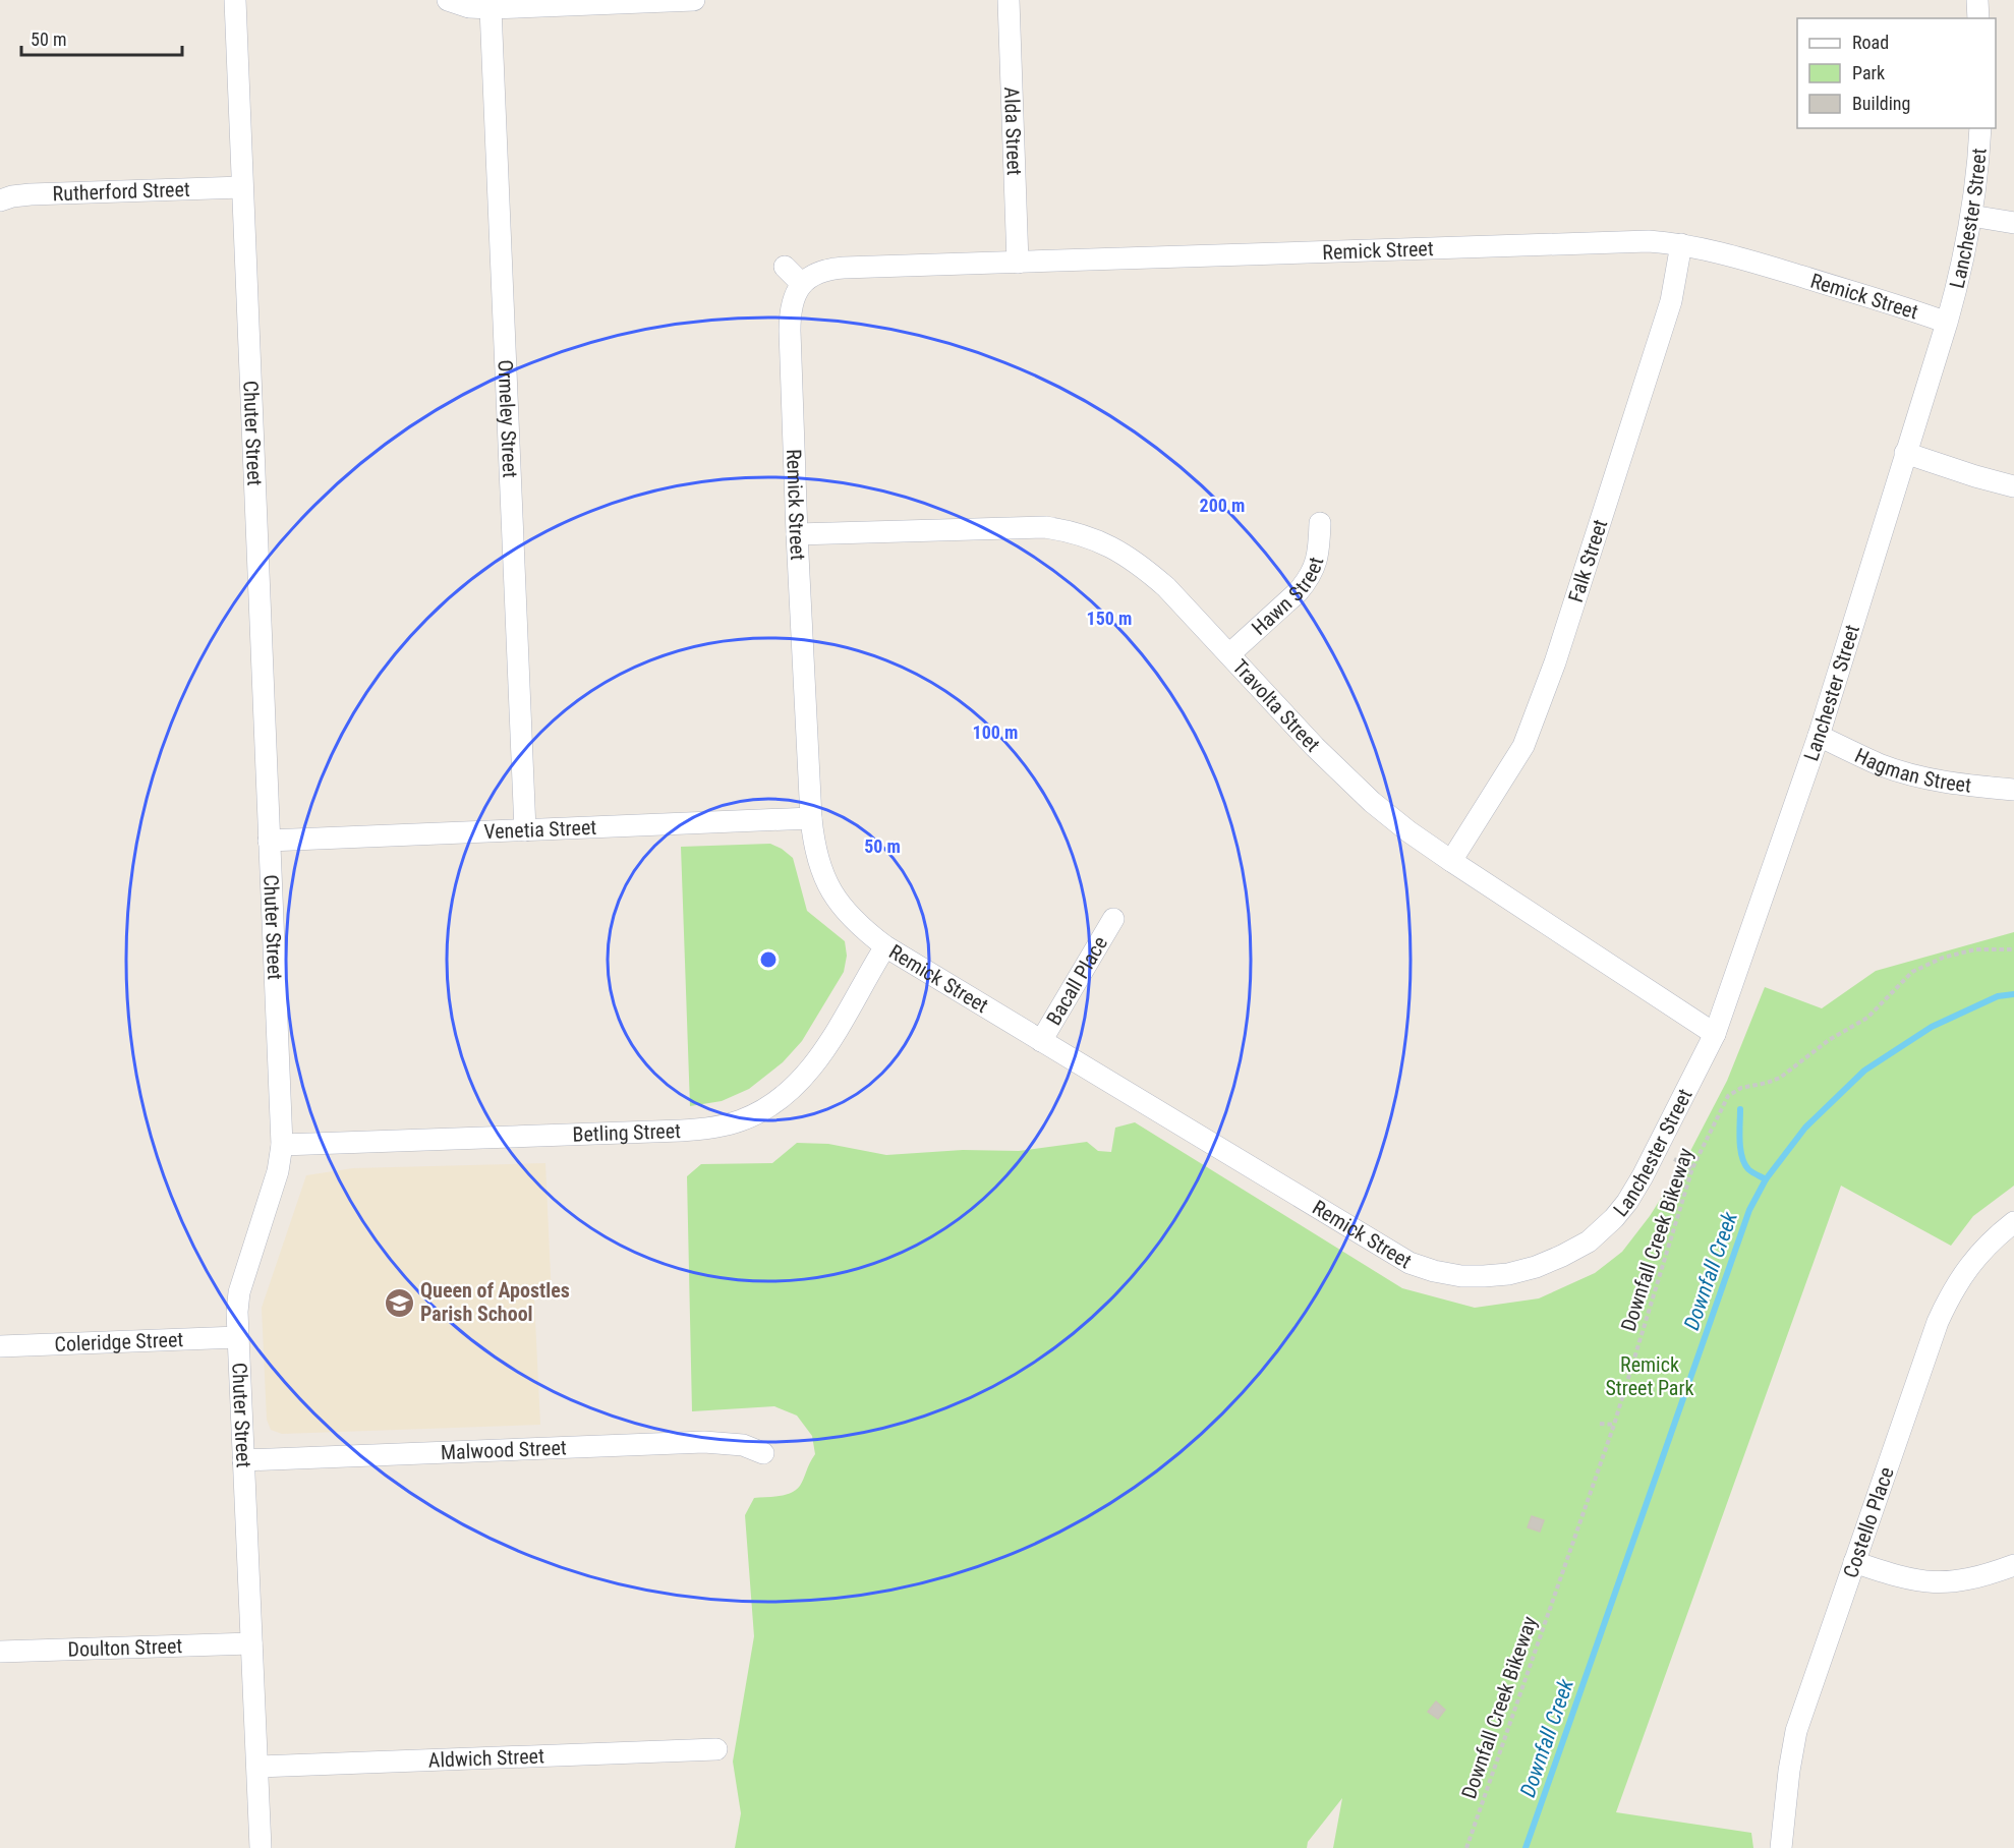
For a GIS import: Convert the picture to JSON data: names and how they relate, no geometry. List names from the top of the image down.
{
  "streets": {
    "street": [
      "Alda Street",
      "Rutherford Street",
      "Lanchester Street",
      "Remick Street",
      "Ormeley Street",
      "Chuter Street",
      "Falk Street",
      "Hawn Street",
      "Travolta Street",
      "Hagman Street",
      "Venetia Street",
      "Bacall Place",
      "Betling Street",
      "Coleridge Street",
      "Malwood Street",
      "Costello Place",
      "Doulton Street",
      "Aldwich Street"
    ],
    "path": ["Downfall Creek Bikeway"]
  },
  "crossings": [
    ["Alda Street", "Remick Street"],
    ["Rutherford Street", "Chuter Street"],
    ["Lanchester Street", "Remick Street"],
    ["Lanchester Street", "Travolta Street"],
    ["Lanchester Street", "Hagman Street"],
    ["Remick Street", "Falk Street"],
    ["Remick Street", "Travolta Street"],
    ["Remick Street", "Venetia Street"],
    ["Remick Street", "Bacall Place"],
    ["Remick Street", "Betling Street"],
    ["Ormeley Street", "Venetia Street"],
    ["Chuter Street", "Venetia Street"],
    ["Chuter Street", "Betling Street"],
    ["Chuter Street", "Coleridge Street"],
    ["Chuter Street", "Malwood Street"],
    ["Chuter Street", "Doulton Street"],
    ["Chuter Street", "Aldwich Street"],
    ["Falk Street", "Travolta Street"],
    ["Hawn Street", "Travolta Street"]
  ],
  "water": ["Downfall Creek"],
  "parks": ["Remick Street Park"],
  "places": {
    "school or university": ["Queen of Apostles Parish School"]
  },
  "legend": ["Road", "Park", "Building"],
  "scale_bar": "50 m",
  "rings": [
    "200 m",
    "150 m",
    "100 m",
    "50 m"
  ]
}
